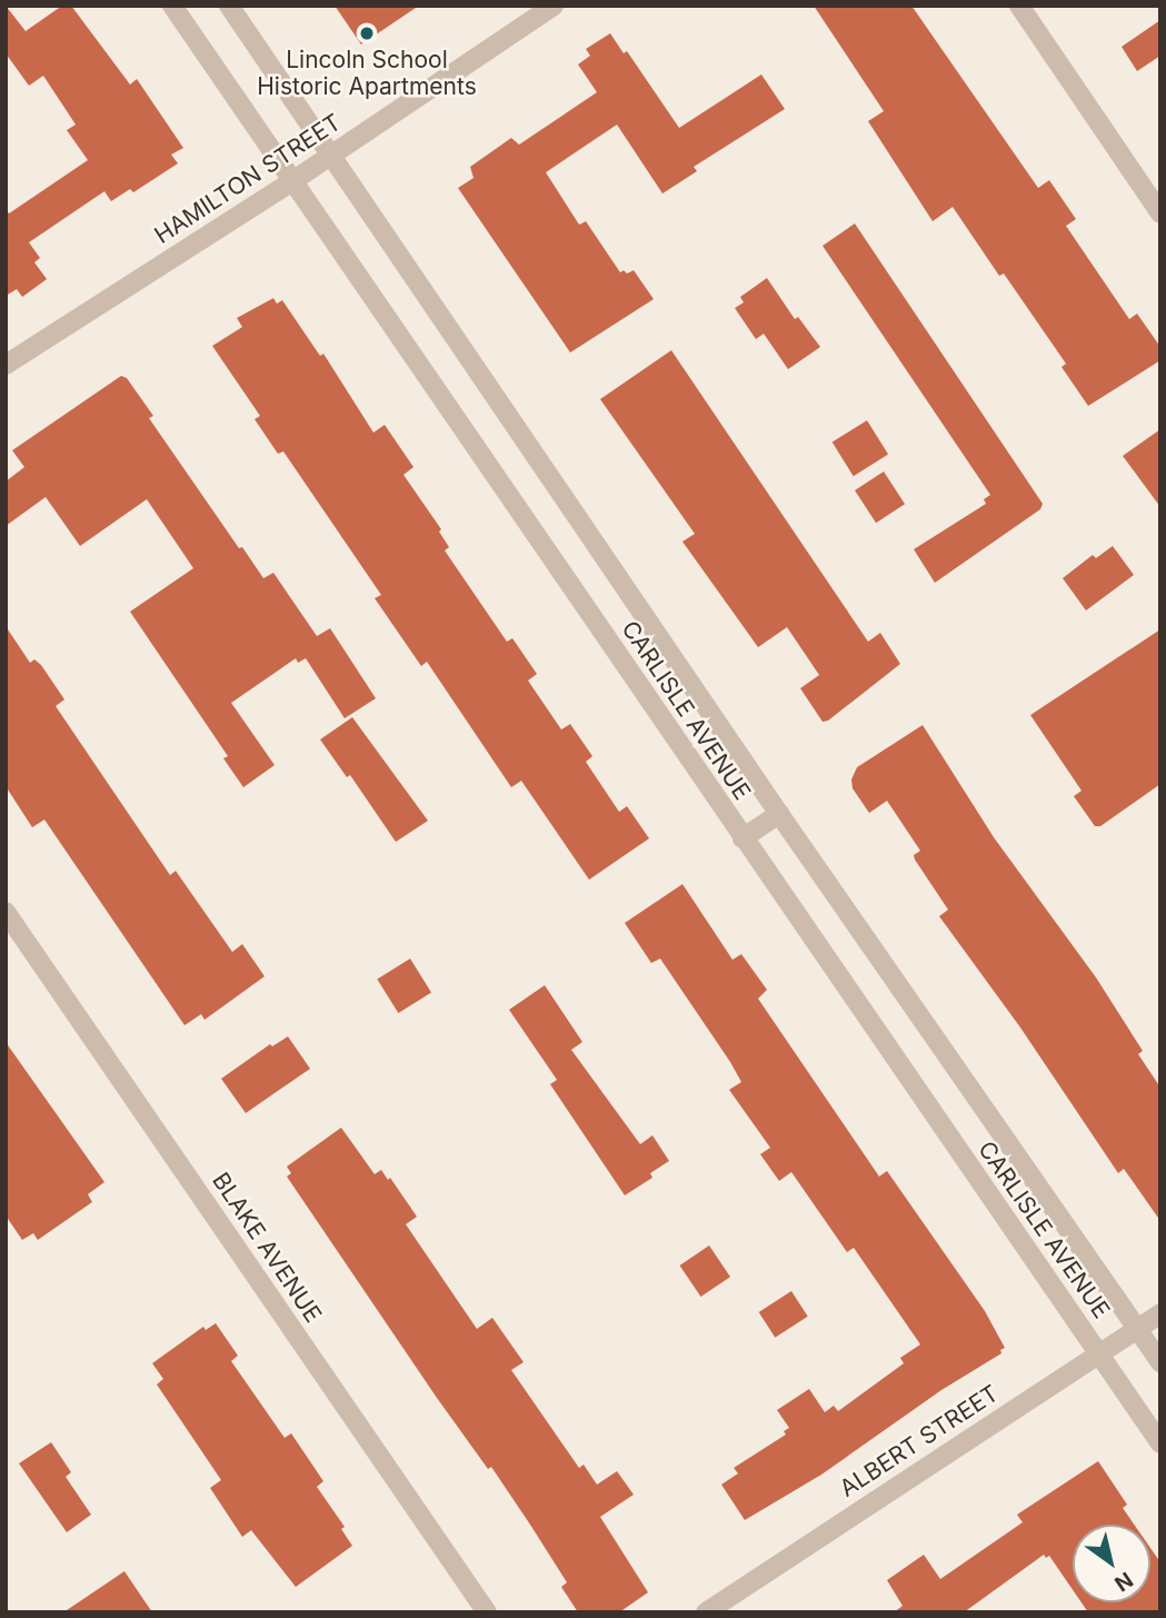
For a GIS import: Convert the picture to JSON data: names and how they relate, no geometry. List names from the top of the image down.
{
  "streets": {
    "street": [
      "HAMILTON STREET",
      "CARLISLE AVENUE",
      "BLAKE AVENUE",
      "ALBERT STREET"
    ]
  },
  "crossings": [
    ["HAMILTON STREET", "CARLISLE AVENUE"],
    ["CARLISLE AVENUE", "ALBERT STREET"]
  ],
  "places": ["Lincoln School Historic Apartments"],
  "north": "bottom right"
}
